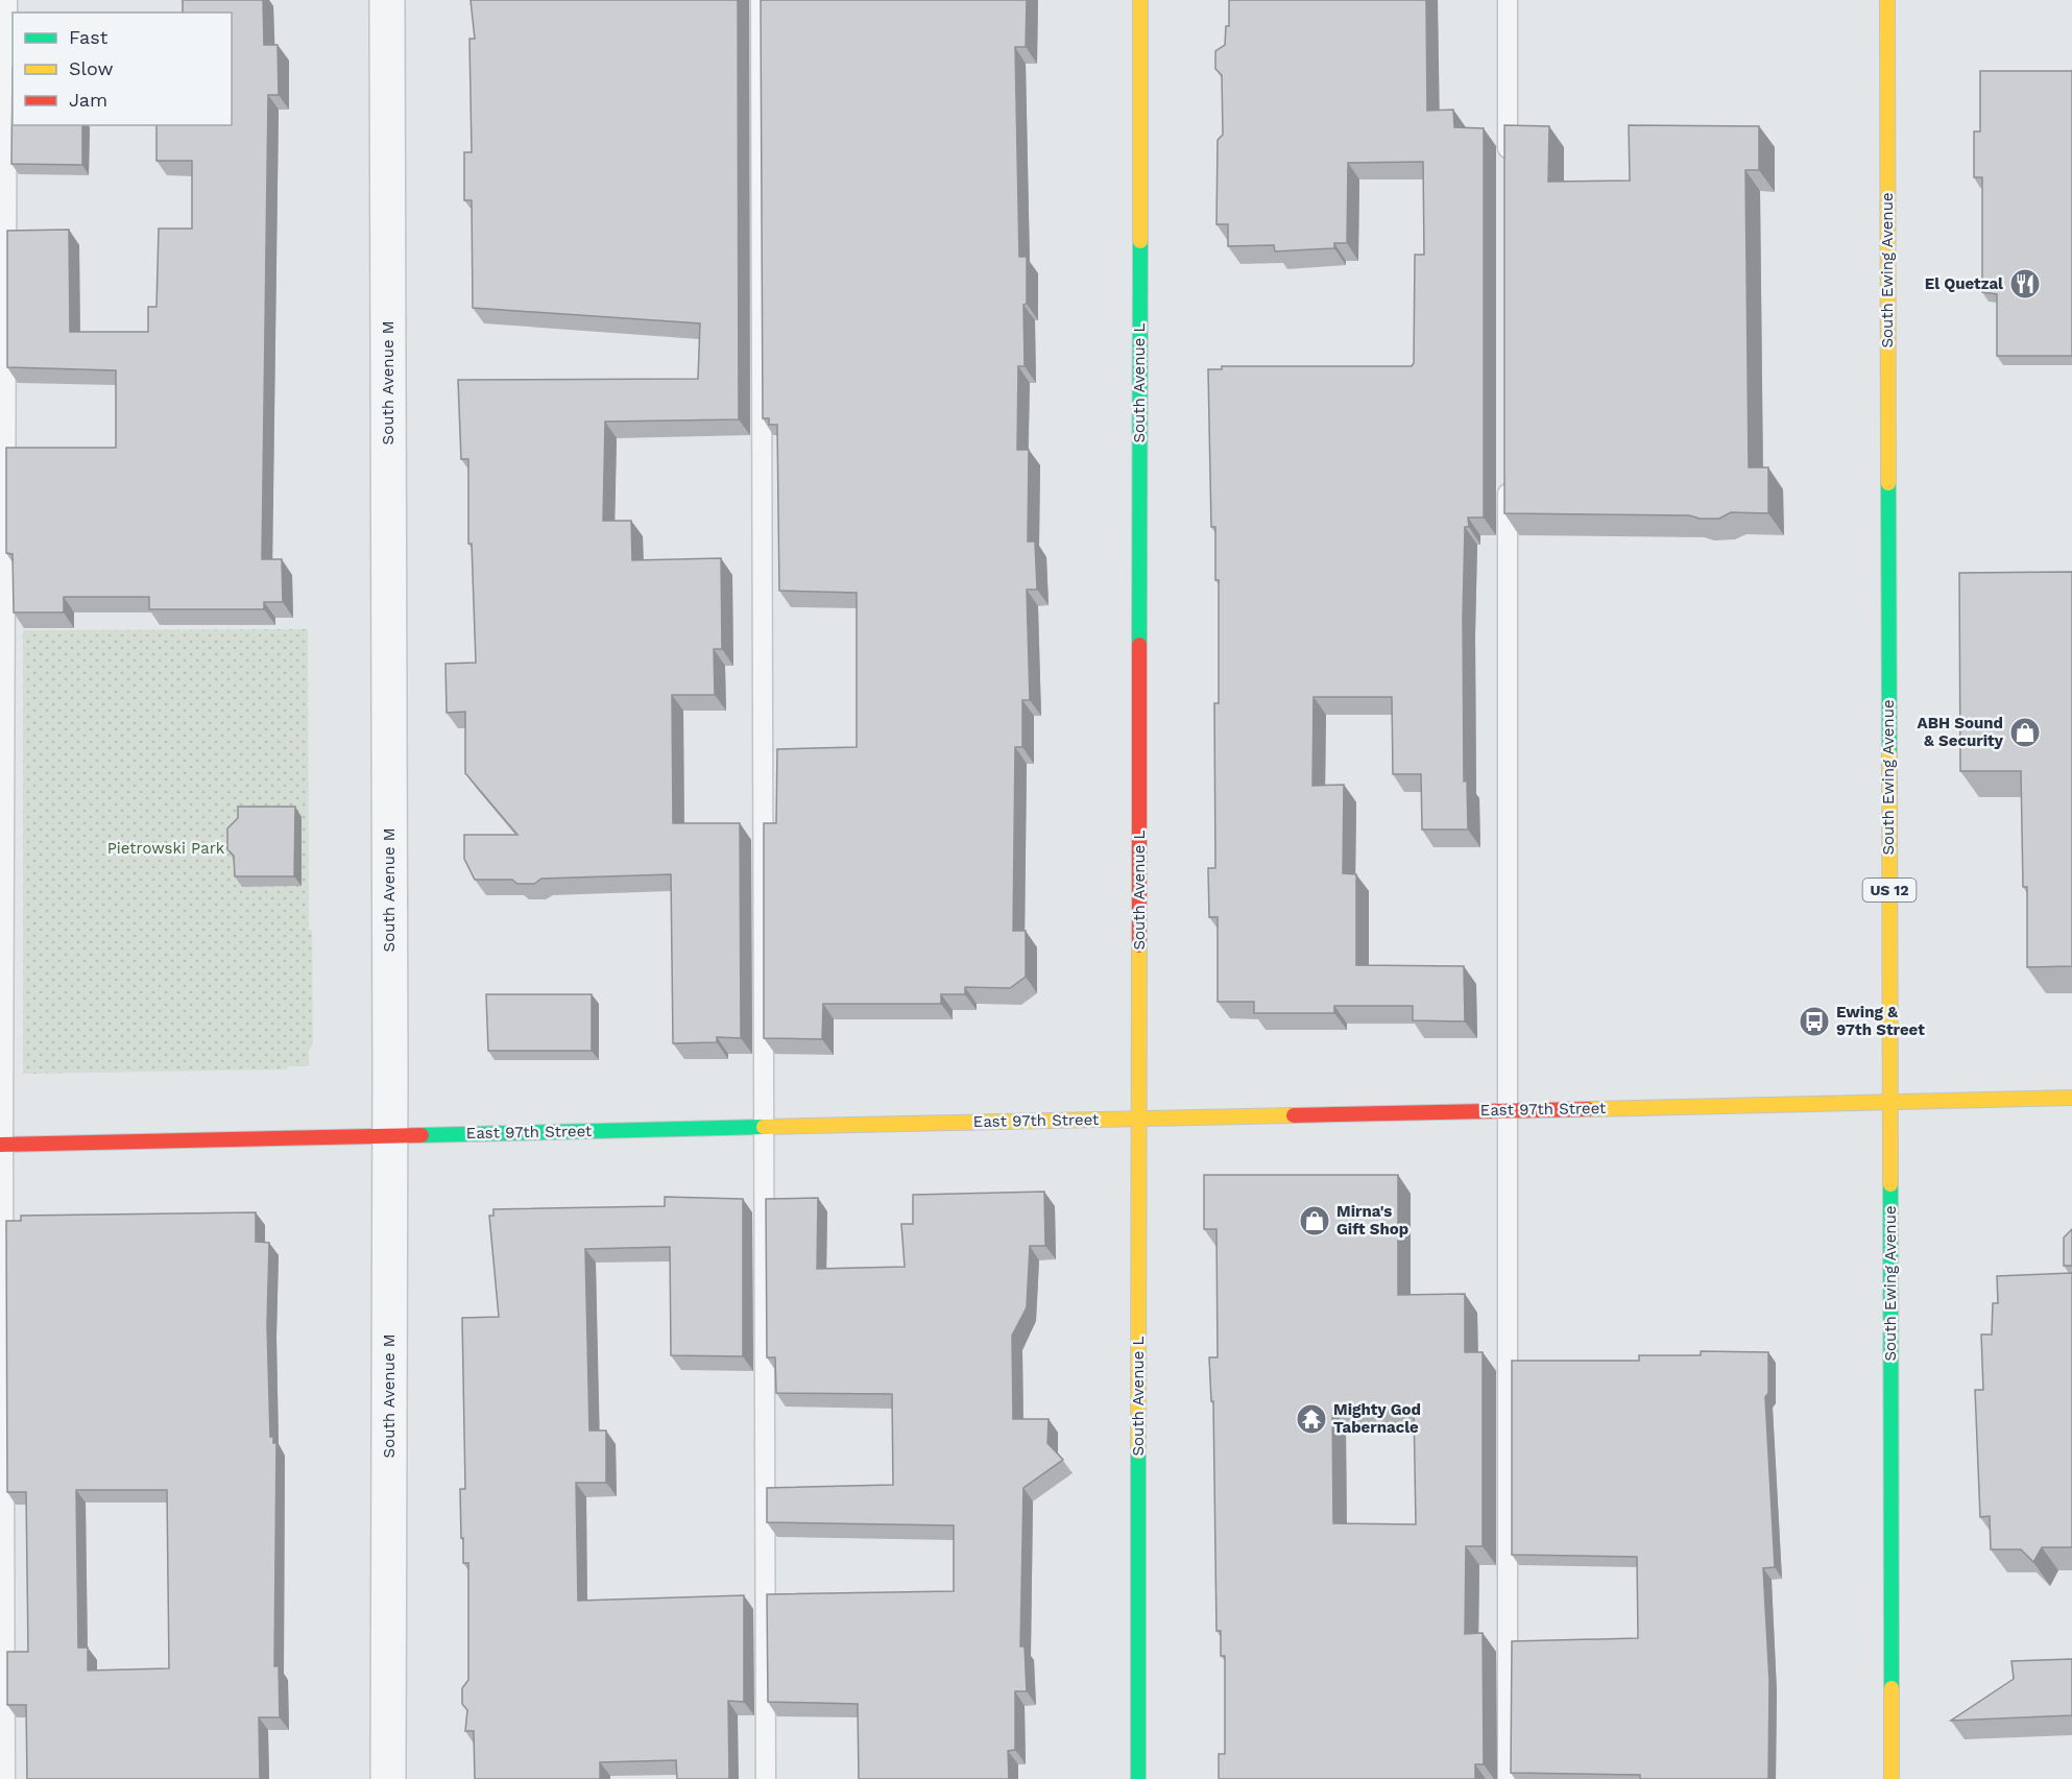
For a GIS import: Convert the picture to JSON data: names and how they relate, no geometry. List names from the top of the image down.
{
  "streets": {
    "street": [
      "South Ewing Avenue",
      "South Avenue M",
      "South Avenue L",
      "US 12",
      "East 97th Street"
    ]
  },
  "crossings": [
    ["South Ewing Avenue", "East 97th Street"],
    ["South Avenue M", "East 97th Street"],
    ["South Avenue L", "East 97th Street"]
  ],
  "parks": ["Pietrowski Park"],
  "places": {
    "restaurant": ["El Quetzal"],
    "shop": ["ABH Sound & Security", "Mirna's Gift Shop"],
    "bus stop": ["Ewing & 97th Street"],
    "temple": ["Mighty God Tabernacle"]
  },
  "legend": ["Fast", "Slow", "Jam"]
}
